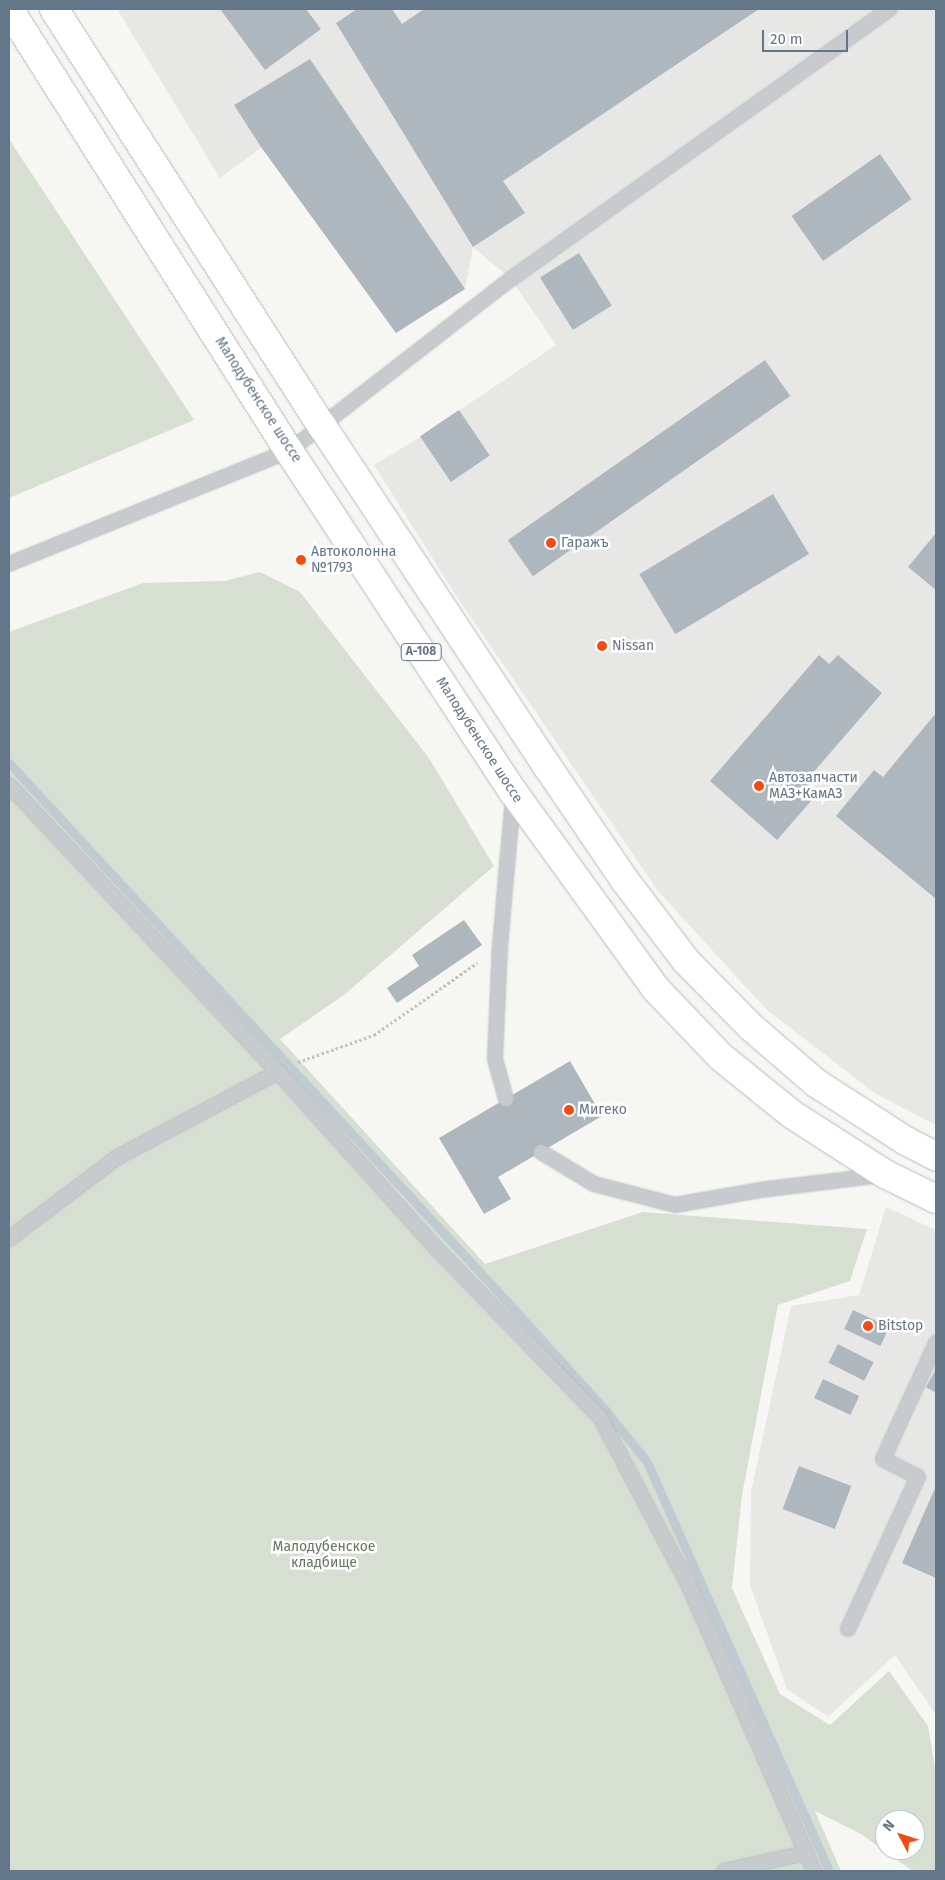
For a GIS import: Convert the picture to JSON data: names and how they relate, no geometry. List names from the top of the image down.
{
  "streets": {
    "highway": ["Малодубенское шоссе", "А-108"]
  },
  "parks": ["Малодубенское кладбище"],
  "places": [
    "Гаражъ",
    "Автоколонна №1793",
    "Nissan",
    "Автозапчасти МАЗ+КамАЗ",
    "Мигеко",
    "Bitstop"
  ],
  "scale_bar": "20 m",
  "north": "top left"
}
